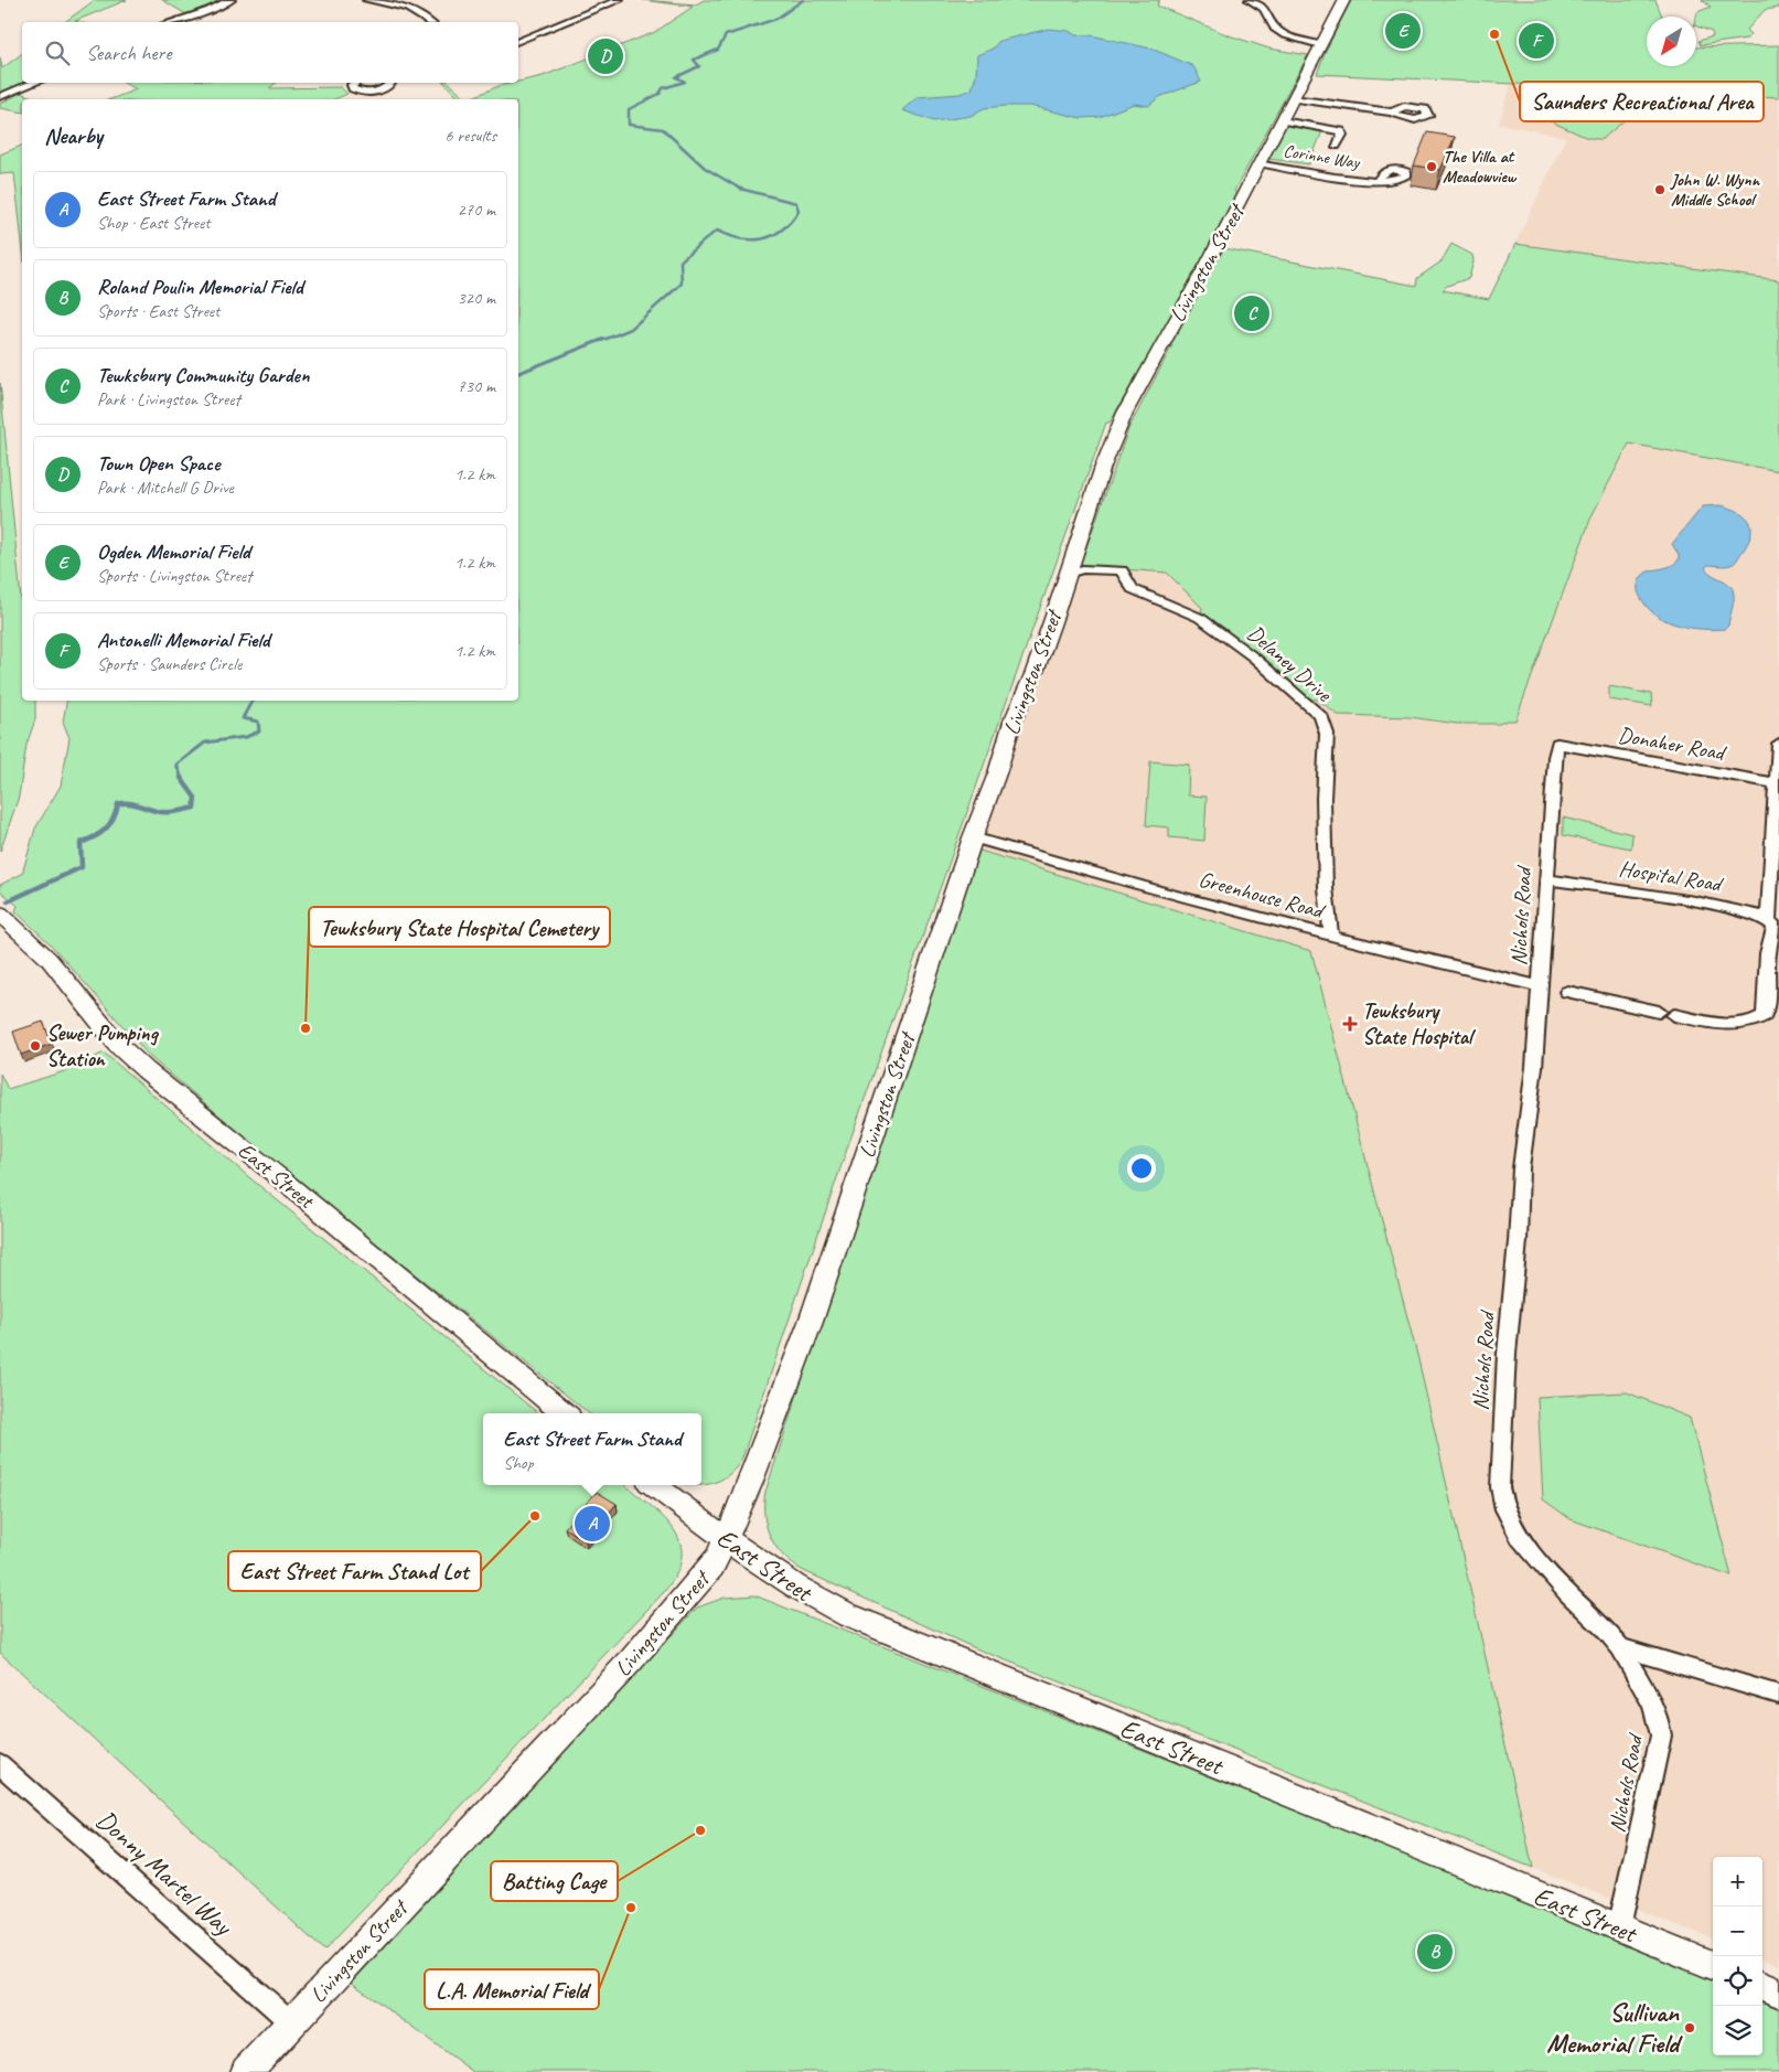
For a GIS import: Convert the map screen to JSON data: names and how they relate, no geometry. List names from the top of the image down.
{
  "streets": {
    "main road": ["East Street"],
    "street": [
      "Corinne Way",
      "Livingston Street",
      "Delaney Drive",
      "Donaher Road",
      "Hospital Road",
      "Greenhouse Road",
      "Nichols Road",
      "Donny Martel Way"
    ]
  },
  "crossings": [
    ["Corinne Way", "Livingston Street"],
    ["Livingston Street", "Delaney Drive"],
    ["Livingston Street", "Greenhouse Road"],
    ["Livingston Street", "East Street"],
    ["Livingston Street", "Donny Martel Way"],
    ["Delaney Drive", "Greenhouse Road"],
    ["Donaher Road", "Nichols Road"],
    ["Hospital Road", "Nichols Road"],
    ["Greenhouse Road", "Nichols Road"],
    ["Nichols Road", "East Street"]
  ],
  "places": {
    "other": [
      "Saunders Recreational Area",
      "The Villa at Meadowview",
      "John W. Wynn Middle School",
      "Tewksbury State Hospital Cemetery",
      "Sewer Pumping Station",
      "East Street Farm Stand Lot",
      "Batting Cage",
      "L.A. Memorial Field",
      "Sullivan Memorial Field"
    ],
    "health": ["Tewksbury State Hospital"]
  },
  "north": "bottom left",
  "page": {
    "pins": [
      "E",
      "F",
      "D",
      "C",
      "A",
      "B"
    ],
    "search": "Search here",
    "heading": ["Nearby", "6 results"],
    "list": [
      {
        "mark": "A",
        "name": "East Street Farm Stand",
        "note": "Shop · East Street",
        "value": "270 m"
      },
      {
        "mark": "B",
        "name": "Roland Poulin Memorial Field",
        "note": "Sports · East Street",
        "value": "320 m"
      },
      {
        "mark": "C",
        "name": "Tewksbury Community Garden",
        "note": "Park · Livingston Street",
        "value": "730 m"
      },
      {
        "mark": "D",
        "name": "Town Open Space",
        "note": "Park · Mitchell G Drive",
        "value": "1.2 km"
      },
      {
        "mark": "E",
        "name": "Ogden Memorial Field",
        "note": "Sports · Livingston Street",
        "value": "1.2 km"
      },
      {
        "mark": "F",
        "name": "Antonelli Memorial Field",
        "note": "Sports · Saunders Circle",
        "value": "1.2 km"
      }
    ],
    "popup": ["East Street Farm Stand", "Shop"],
    "map_buttons": ["+", "−"]
  }
}
